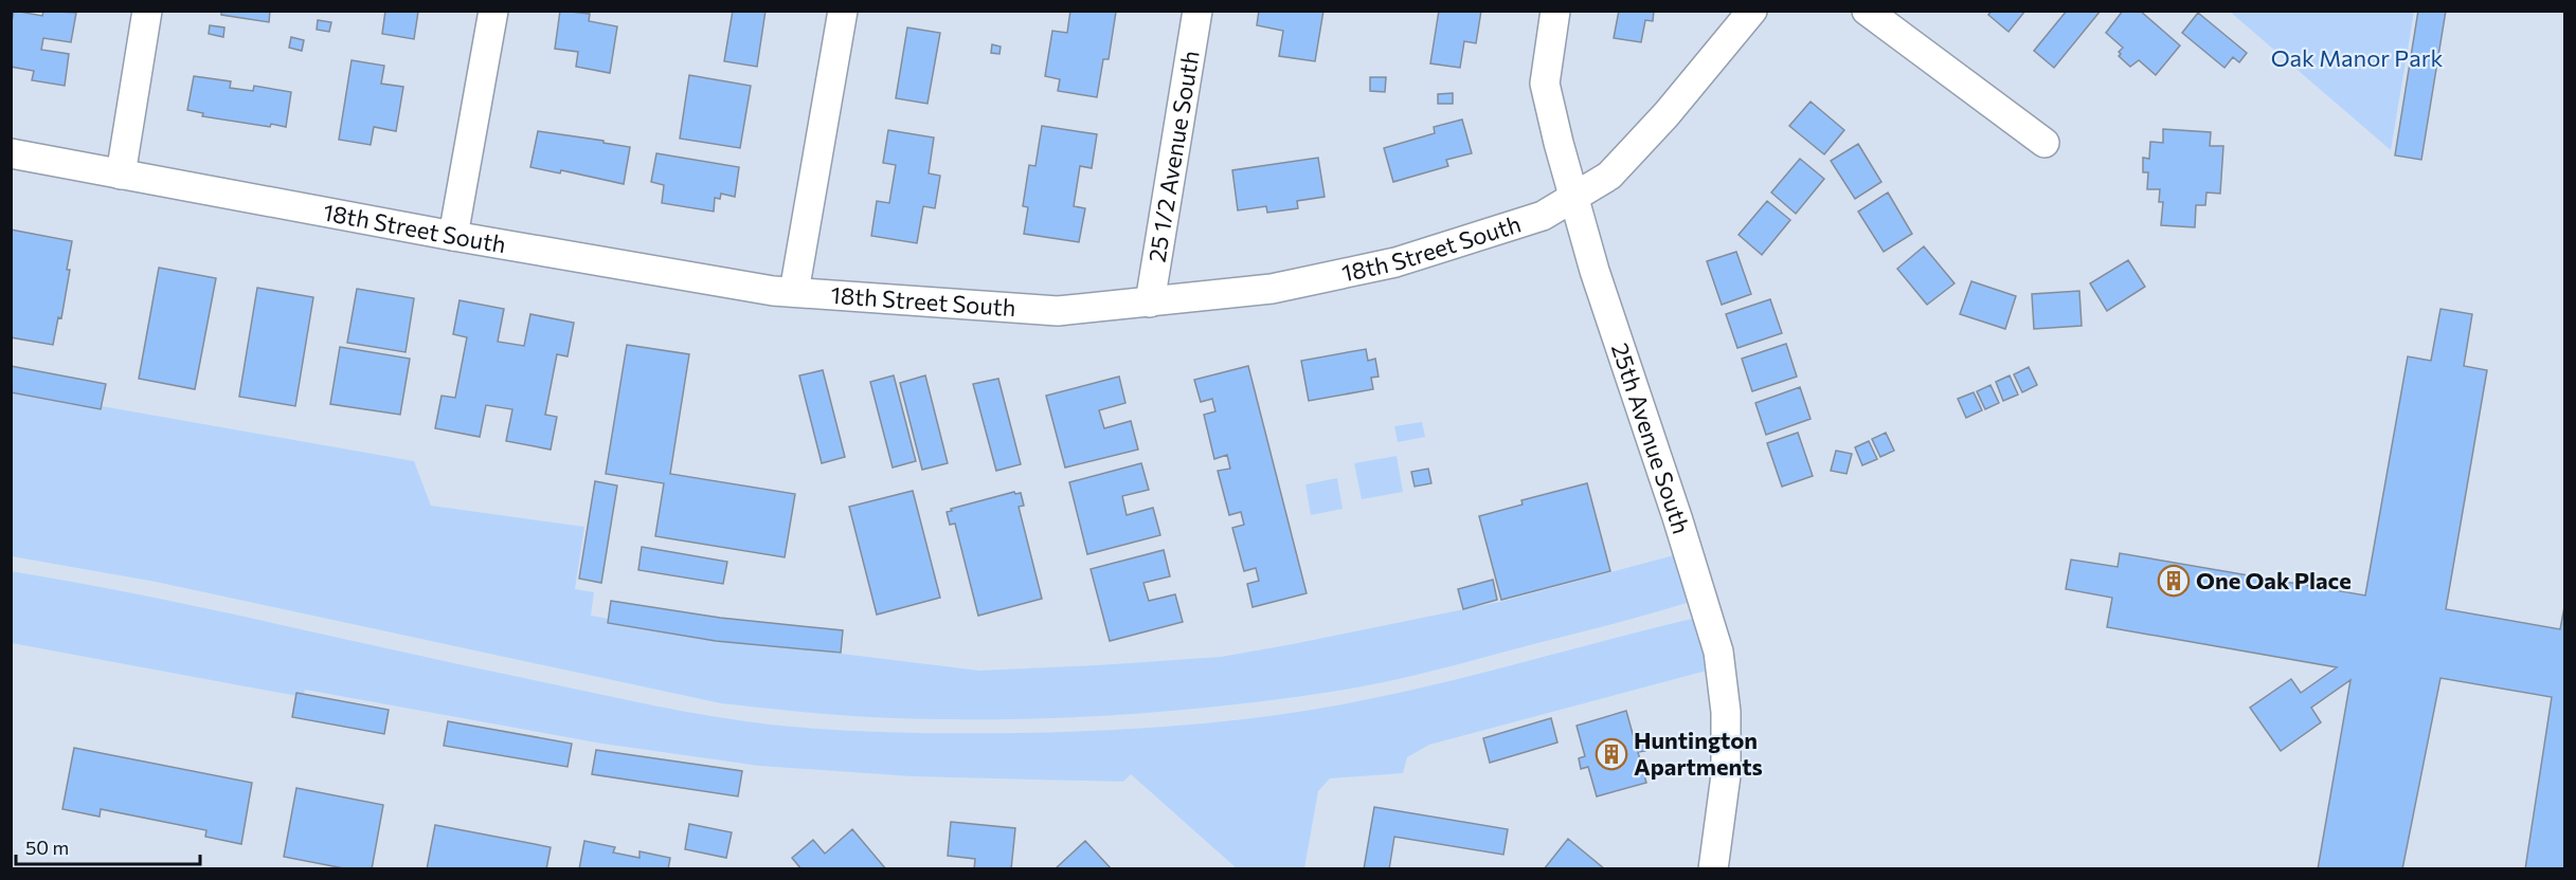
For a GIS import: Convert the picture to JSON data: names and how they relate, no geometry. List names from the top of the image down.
{
  "streets": {
    "street": ["25 1/2 Avenue South", "18th Street South", "25th Avenue South"]
  },
  "crossings": [
    ["25 1/2 Avenue South", "18th Street South"],
    ["18th Street South", "25th Avenue South"]
  ],
  "parks": ["Oak Manor Park"],
  "places": {
    "building": ["One Oak Place", "Huntington Apartments"]
  },
  "scale_bar": "50 m"
}
